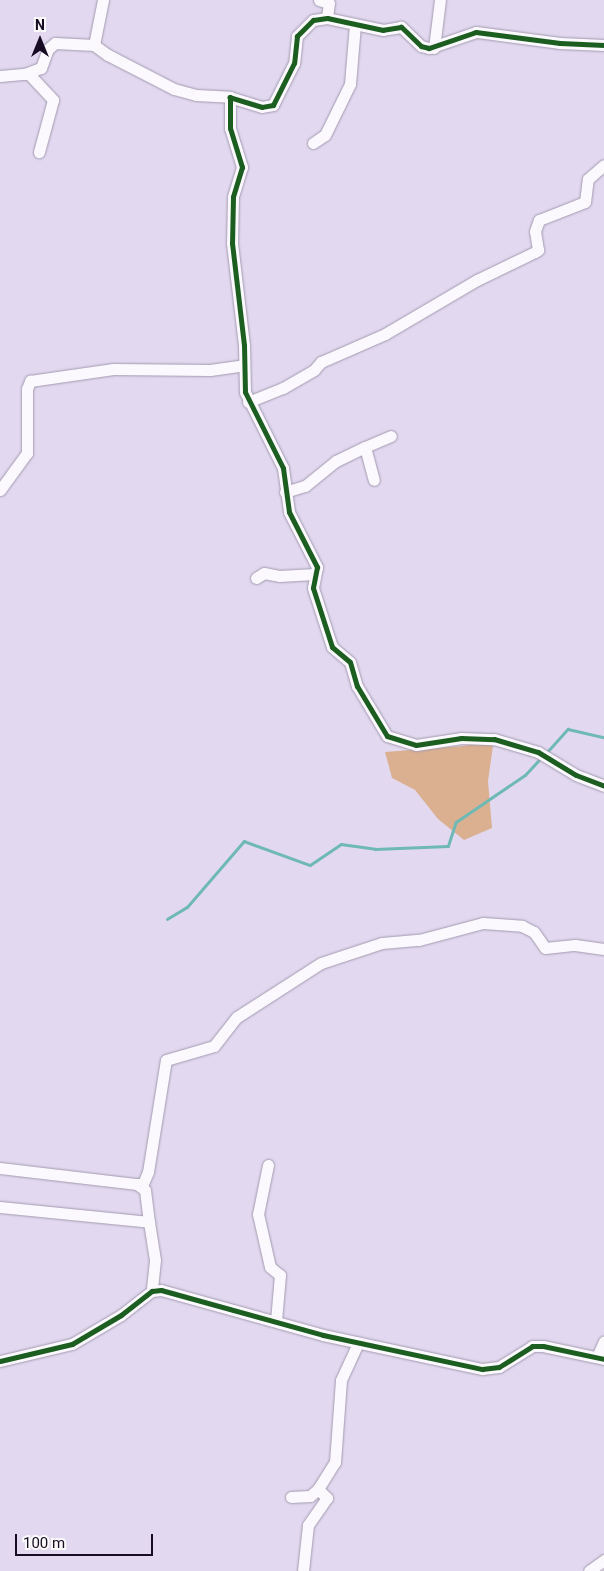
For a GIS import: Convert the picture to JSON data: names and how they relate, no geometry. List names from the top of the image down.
{
  "scale_bar": "100 m",
  "north": "top"
}
